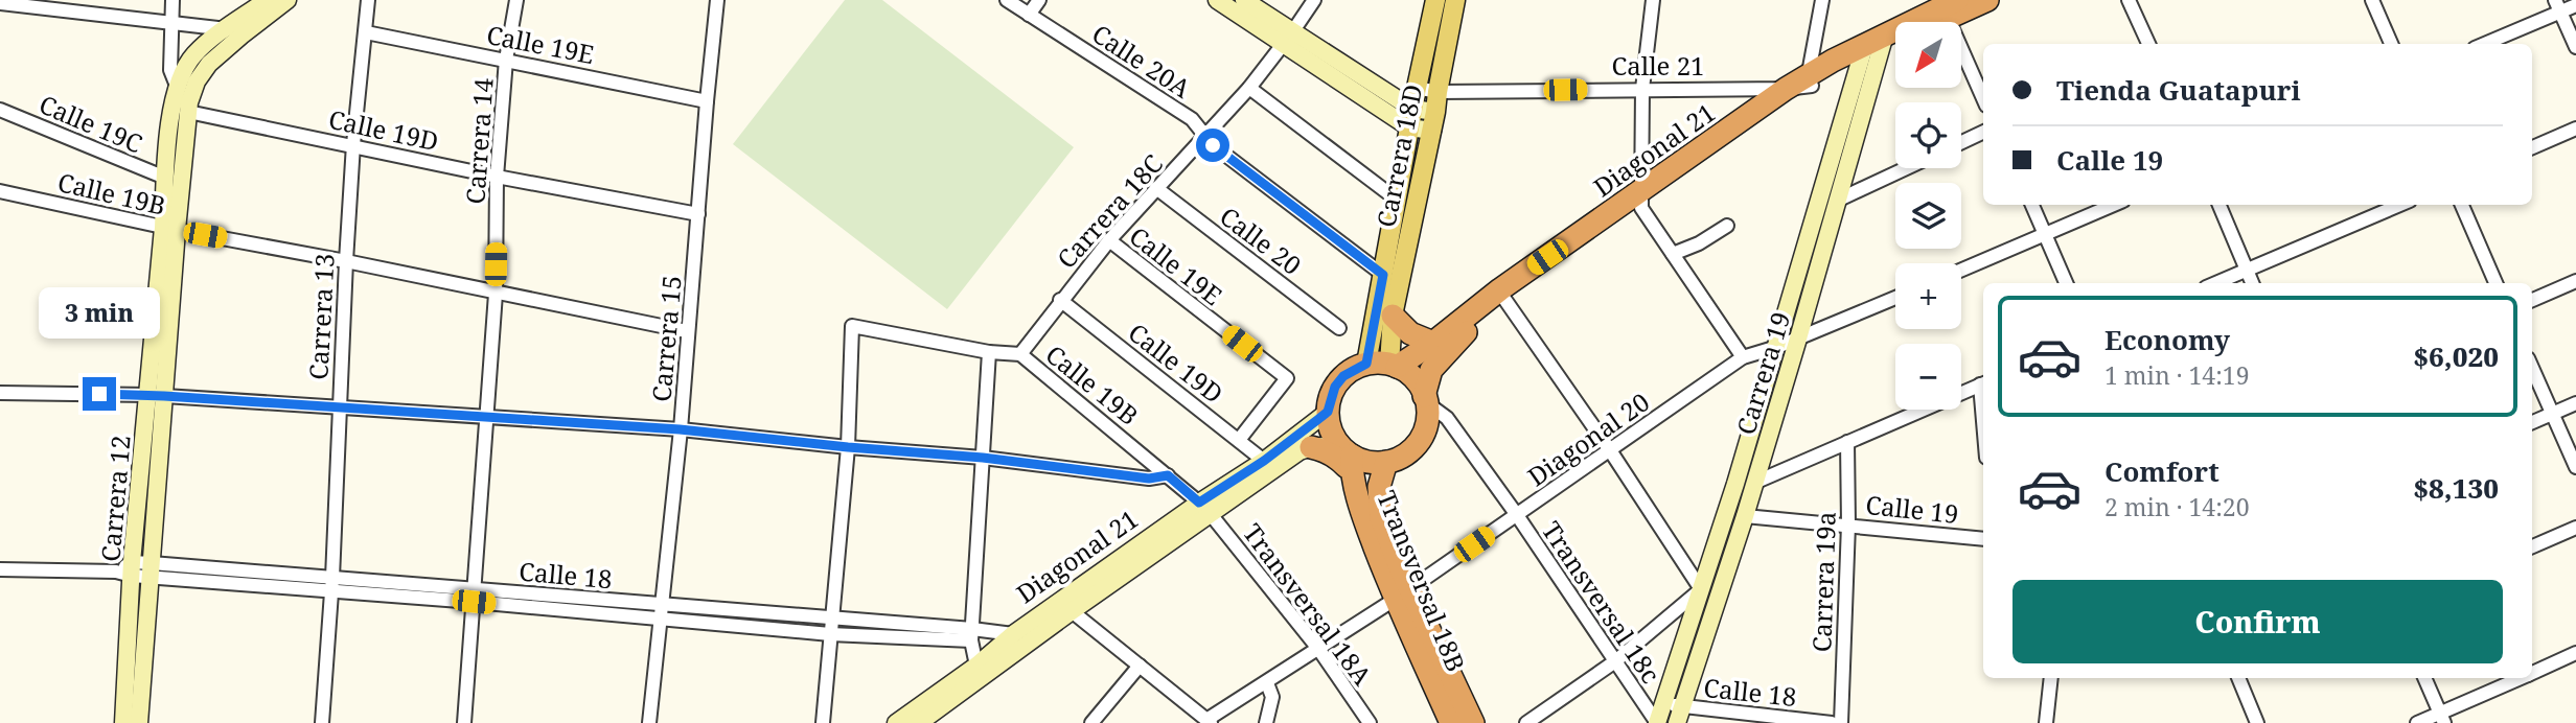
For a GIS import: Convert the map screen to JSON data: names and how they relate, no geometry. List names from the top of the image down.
{
  "streets": {
    "highway": ["Diagonal 21", "Transversal 18B"],
    "main road": ["Carrera 18D"],
    "street": [
      "Calle 19E",
      "Calle 20A",
      "Calle 21",
      "Calle 19C",
      "Calle 19D",
      "Carrera 14",
      "Calle 19B",
      "Carrera 18C",
      "Calle 20",
      "Carrera 13",
      "Carrera 15",
      "Carrera 19",
      "Diagonal 20",
      "Carrera 12",
      "Calle 19",
      "Calle 18",
      "Carrera 19a",
      "Transversal 18c",
      "Transversal 18A"
    ]
  },
  "crossings": [
    ["Calle 19E", "Calle 19D"],
    ["Calle 19E", "Carrera 14"],
    ["Calle 19E", "Carrera 18C"],
    ["Calle 19E", "Carrera 13"],
    ["Calle 19E", "Carrera 15"],
    ["Calle 20A", "Carrera 18D"],
    ["Calle 20A", "Carrera 18C"],
    ["Calle 21", "Diagonal 21"],
    ["Calle 21", "Carrera 18D"],
    ["Calle 19C", "Carrera 12"],
    ["Calle 19D", "Carrera 14"],
    ["Calle 19D", "Diagonal 21"],
    ["Calle 19D", "Carrera 18C"],
    ["Calle 19D", "Carrera 13"],
    ["Calle 19D", "Carrera 15"],
    ["Calle 19D", "Carrera 12"],
    ["Carrera 14", "Calle 19B"],
    ["Carrera 14", "Calle 18"],
    ["Diagonal 21", "Carrera 18D"],
    ["Diagonal 21", "Calle 19B"],
    ["Diagonal 21", "Carrera 19"],
    ["Diagonal 21", "Calle 18"],
    ["Diagonal 21", "Transversal 18B"],
    ["Diagonal 21", "Transversal 18c"],
    ["Diagonal 21", "Transversal 18A"],
    ["Carrera 18D", "Transversal 18B"],
    ["Carrera 18D", "Transversal 18c"],
    ["Calle 19B", "Carrera 18C"],
    ["Calle 19B", "Carrera 13"],
    ["Calle 19B", "Carrera 15"],
    ["Calle 19B", "Carrera 12"],
    ["Calle 19B", "Transversal 18A"],
    ["Carrera 18C", "Calle 20"],
    ["Carrera 13", "Calle 18"],
    ["Carrera 15", "Calle 18"],
    ["Carrera 19", "Diagonal 20"],
    ["Carrera 19", "Calle 19"],
    ["Carrera 19", "Calle 18"],
    ["Carrera 19", "Transversal 18c"],
    ["Diagonal 20", "Transversal 18B"],
    ["Diagonal 20", "Transversal 18c"],
    ["Diagonal 20", "Transversal 18A"],
    ["Carrera 12", "Calle 18"],
    ["Calle 19", "Carrera 19a"],
    ["Transversal 18B", "Transversal 18c"]
  ],
  "north": "bottom left",
  "page": {
    "map_buttons": ["+", "−"],
    "banner": ["Tienda Guatapuri", "Calle 19"],
    "bubble": "3 min",
    "list": [
      {
        "name": "Economy",
        "note": "1 min · 14:19",
        "value": "$6,020"
      },
      {
        "name": "Comfort",
        "note": "2 min · 14:20",
        "value": "$8,130"
      }
    ],
    "buttons": "Confirm"
  }
}
